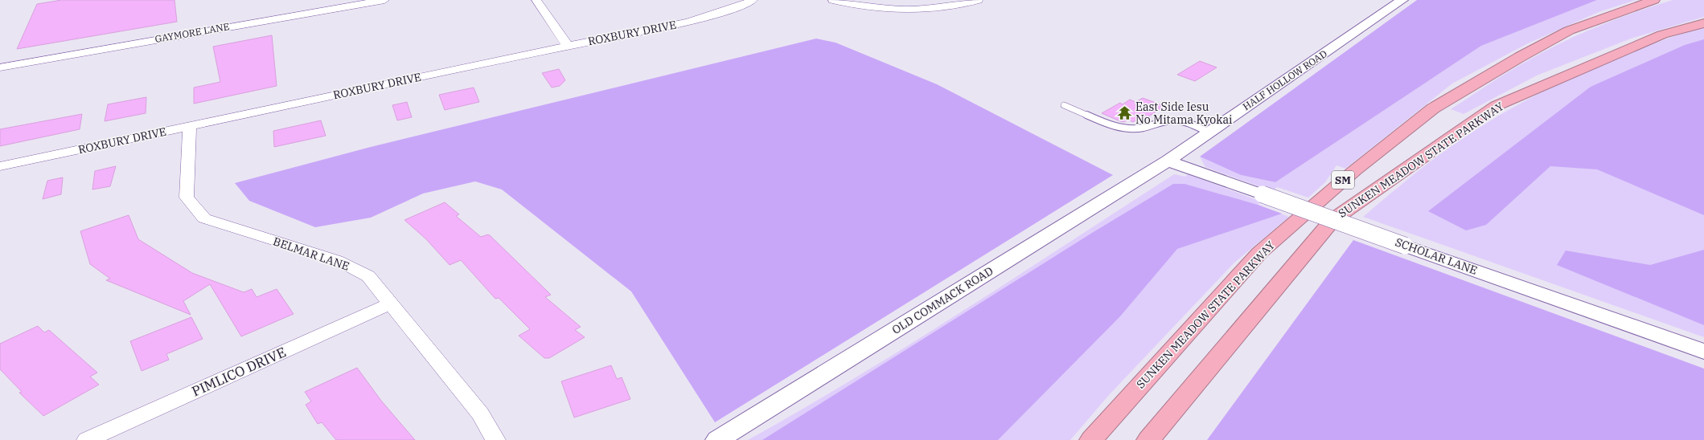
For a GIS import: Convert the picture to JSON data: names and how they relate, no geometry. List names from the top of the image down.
{
  "streets": {
    "highway": ["SUNKEN MEADOW STATE PARKWAY", "SM"],
    "street": [
      "GAYMORE LANE",
      "ROXBURY DRIVE",
      "HALF HOLLOW ROAD",
      "BELMAR LANE",
      "SCHOLAR LANE",
      "OLD COMMACK ROAD",
      "PIMLICO DRIVE"
    ]
  },
  "crossings": [
    ["ROXBURY DRIVE", "BELMAR LANE"],
    ["HALF HOLLOW ROAD", "SCHOLAR LANE"],
    ["HALF HOLLOW ROAD", "OLD COMMACK ROAD"],
    ["BELMAR LANE", "PIMLICO DRIVE"],
    ["SCHOLAR LANE", "OLD COMMACK ROAD"]
  ],
  "places": {
    "temple": ["East Side Iesu No Mitama Kyokai"]
  }
}
